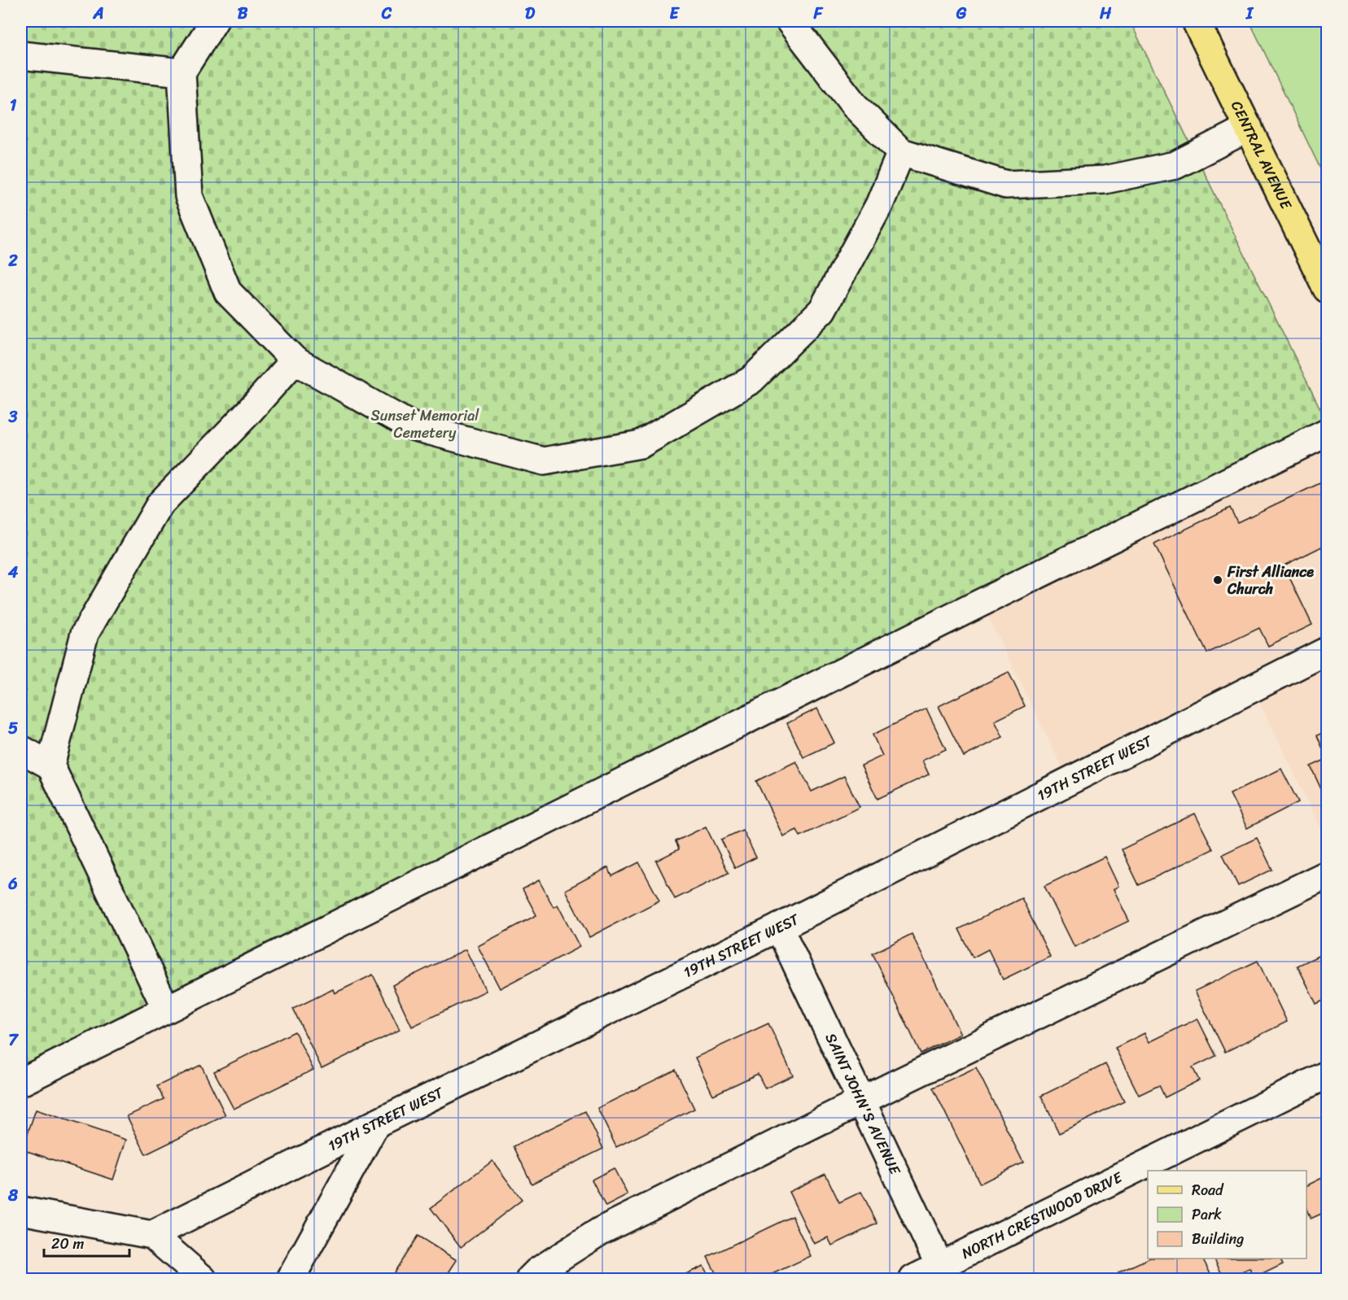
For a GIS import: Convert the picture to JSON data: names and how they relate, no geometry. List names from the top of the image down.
{
  "streets": {
    "main road": ["CENTRAL AVENUE"],
    "street": ["19TH STREET WEST", "SAINT JOHN'S AVENUE", "NORTH CRESTWOOD DRIVE"]
  },
  "crossings": [
    ["19TH STREET WEST", "SAINT JOHN'S AVENUE"],
    ["SAINT JOHN'S AVENUE", "NORTH CRESTWOOD DRIVE"]
  ],
  "parks": ["Sunset Memorial Cemetery"],
  "places": ["First Alliance Church"],
  "legend": ["Road", "Park", "Building"],
  "scale_bar": "20 m",
  "grid": {
    "columns": [
      "A",
      "B",
      "C",
      "D",
      "E",
      "F",
      "G",
      "H",
      "I"
    ],
    "rows": [
      "1",
      "2",
      "3",
      "4",
      "5",
      "6",
      "7",
      "8"
    ]
  }
}
